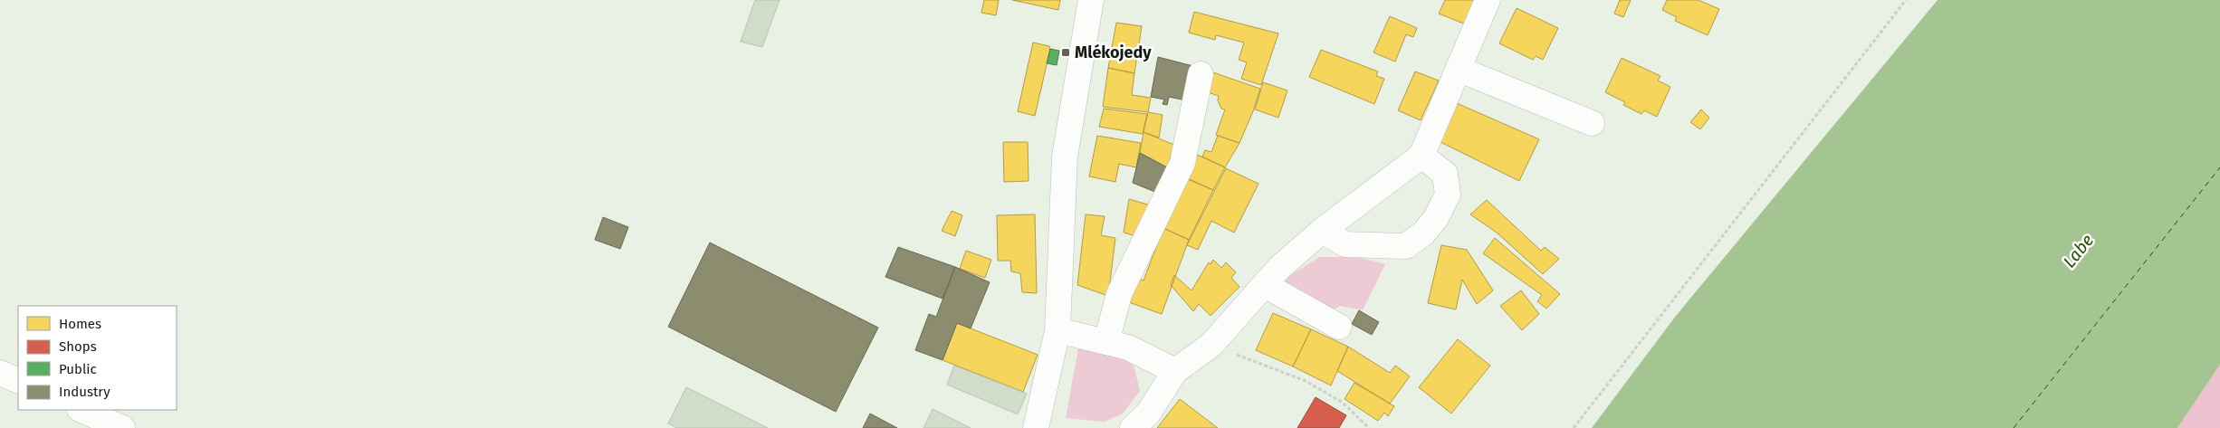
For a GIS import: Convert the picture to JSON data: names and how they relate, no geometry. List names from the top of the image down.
{
  "water": ["Labe"],
  "places": {
    "transit": ["Mlékojedy"]
  },
  "legend": [
    "Homes",
    "Shops",
    "Public",
    "Industry"
  ]
}
